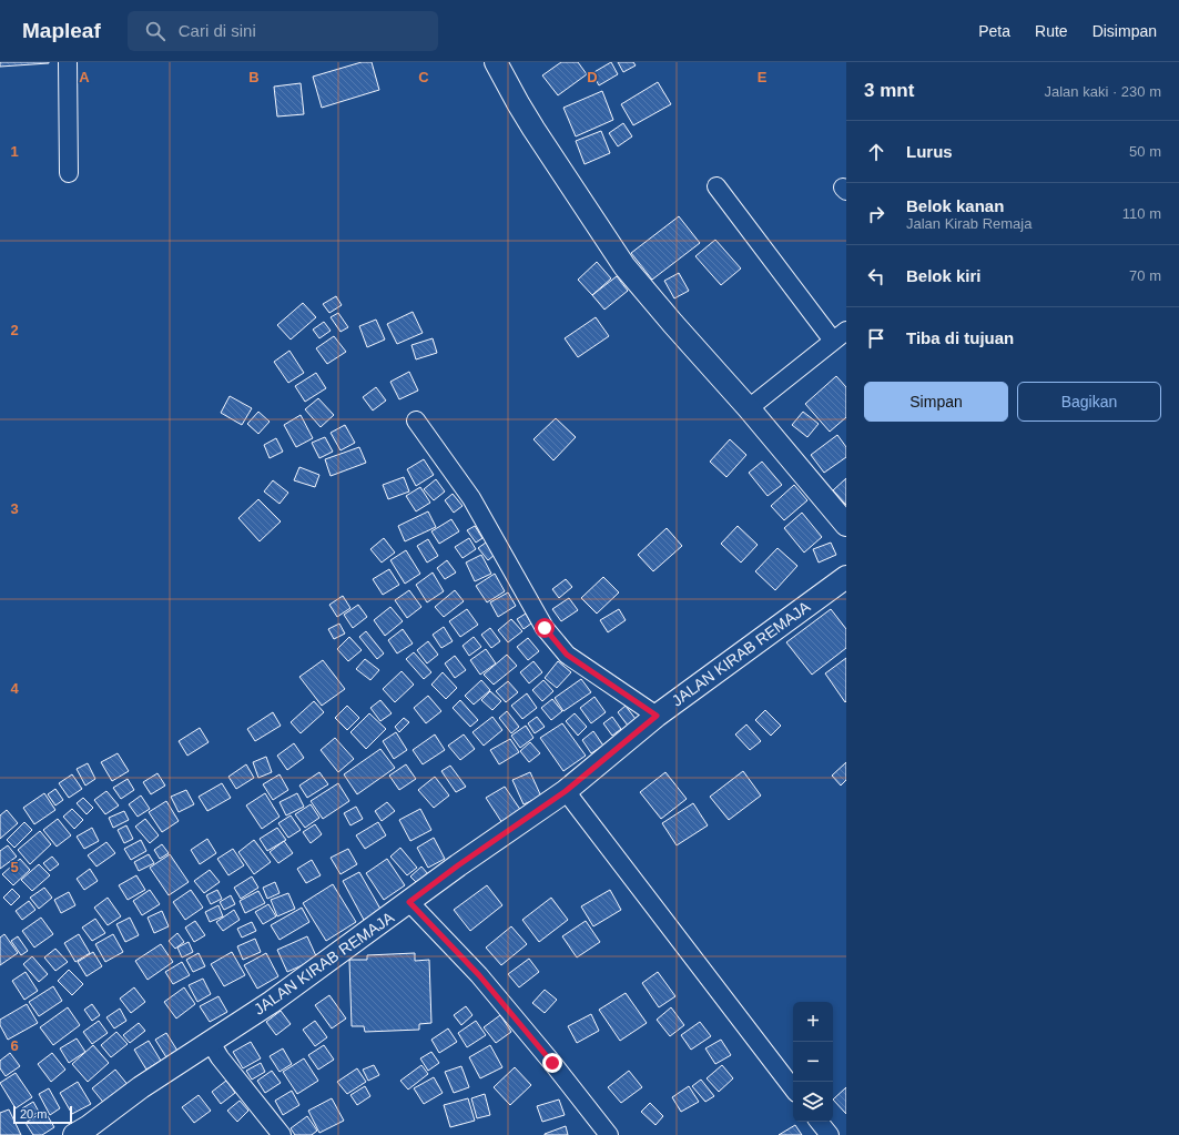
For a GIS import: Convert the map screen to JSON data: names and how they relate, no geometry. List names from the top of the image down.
{
  "streets": {
    "street": ["JALAN KIRAB REMAJA"]
  },
  "scale_bar": "20 m",
  "page": {
    "header": "Mapleaf",
    "search": "Cari di sini",
    "nav": ["Peta", "Rute", "Disimpan"],
    "heading": ["3 mnt", "Jalan kaki · 230 m"],
    "list": [
      ["Lurus", "50 m"],
      ["Belok kanan", "Jalan Kirab Remaja", "110 m"],
      ["Belok kiri", "70 m"],
      "Tiba di tujuan"
    ],
    "buttons": ["Simpan", "Bagikan"],
    "map_buttons": ["+", "−"],
    "scale": "20 m"
  },
  "grid": {
    "columns": [
      "A",
      "B",
      "C",
      "D",
      "E"
    ],
    "rows": [
      "1",
      "2",
      "3",
      "4",
      "5",
      "6"
    ]
  }
}
